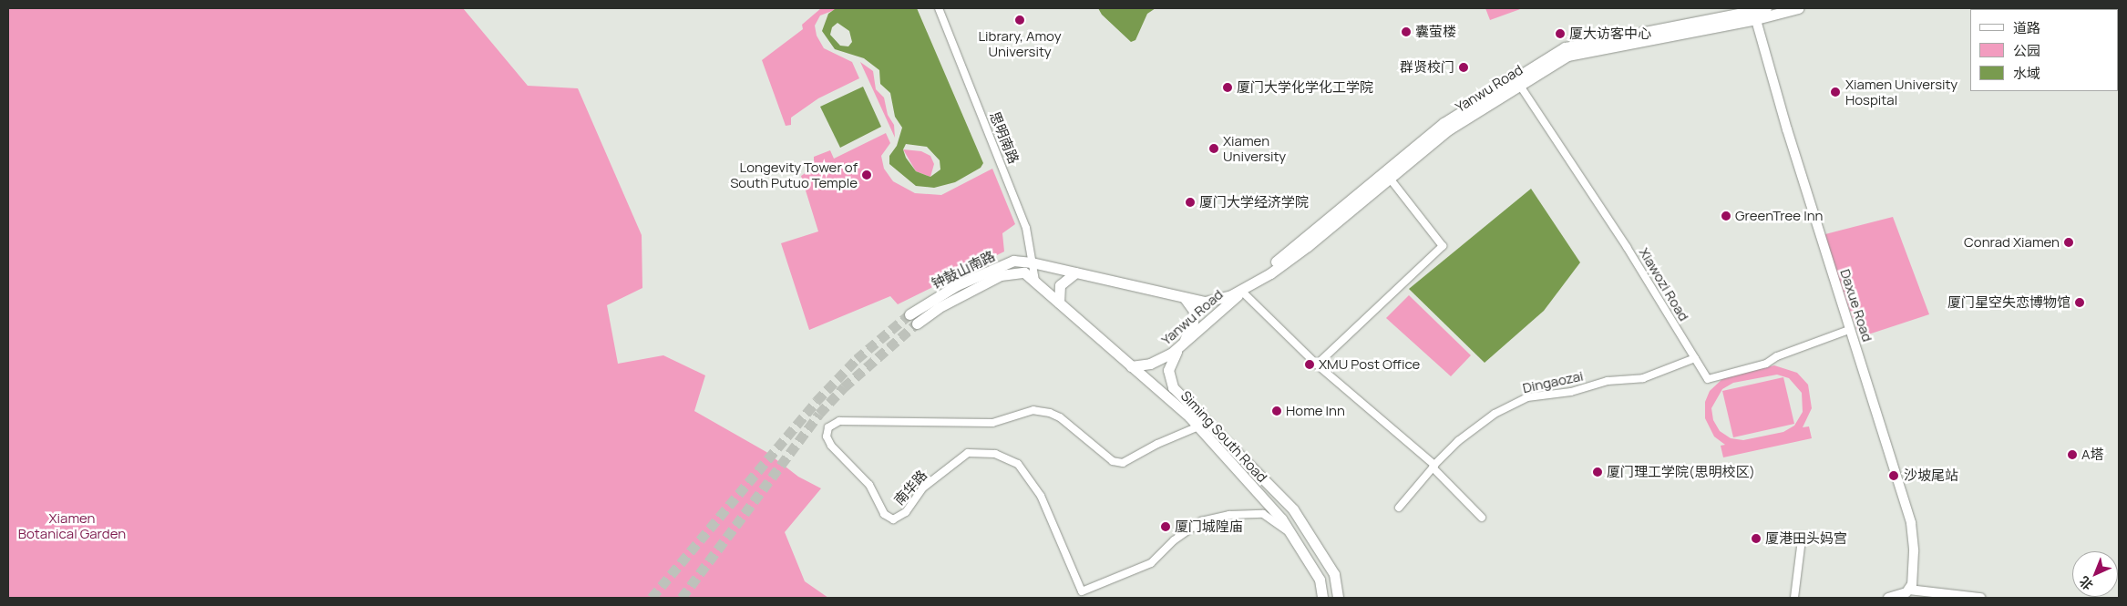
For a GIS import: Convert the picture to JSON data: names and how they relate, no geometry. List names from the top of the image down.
{
  "streets": {
    "main road": ["Yanwu Road", "钟鼓山南路", "Siming South Road"],
    "street": [
      "思明南路",
      "Xiawozi Road",
      "Daxue Road",
      "Dingaozai",
      "南华路"
    ]
  },
  "crossings": [
    ["Yanwu Road", "钟鼓山南路"],
    ["Yanwu Road", "Xiawozi Road"],
    ["Yanwu Road", "Daxue Road"],
    ["Yanwu Road", "Siming South Road"],
    ["思明南路", "钟鼓山南路"],
    ["思明南路", "Siming South Road"],
    ["钟鼓山南路", "Siming South Road"],
    ["Xiawozi Road", "Daxue Road"],
    ["Xiawozi Road", "Dingaozai"],
    ["Siming South Road", "南华路"]
  ],
  "parks": ["Xiamen Botanical Garden"],
  "places": [
    "Library, Amoy University",
    "囊萤楼",
    "厦大访客中心",
    "群贤校门",
    "厦门大学化学化工学院",
    "Xiamen University Hospital",
    "Xiamen University",
    "Longevity Tower of South Putuo Temple",
    "厦门大学经济学院",
    "GreenTree Inn",
    "Conrad Xiamen",
    "厦门星空失恋博物馆",
    "XMU Post Office",
    "Home Inn",
    "A塔",
    "厦门理工学院(思明校区)",
    "沙坡尾站",
    "厦门城隍庙",
    "厦港田头妈宫"
  ],
  "legend": ["道路", "公园", "水域"],
  "north": "bottom left"
}
